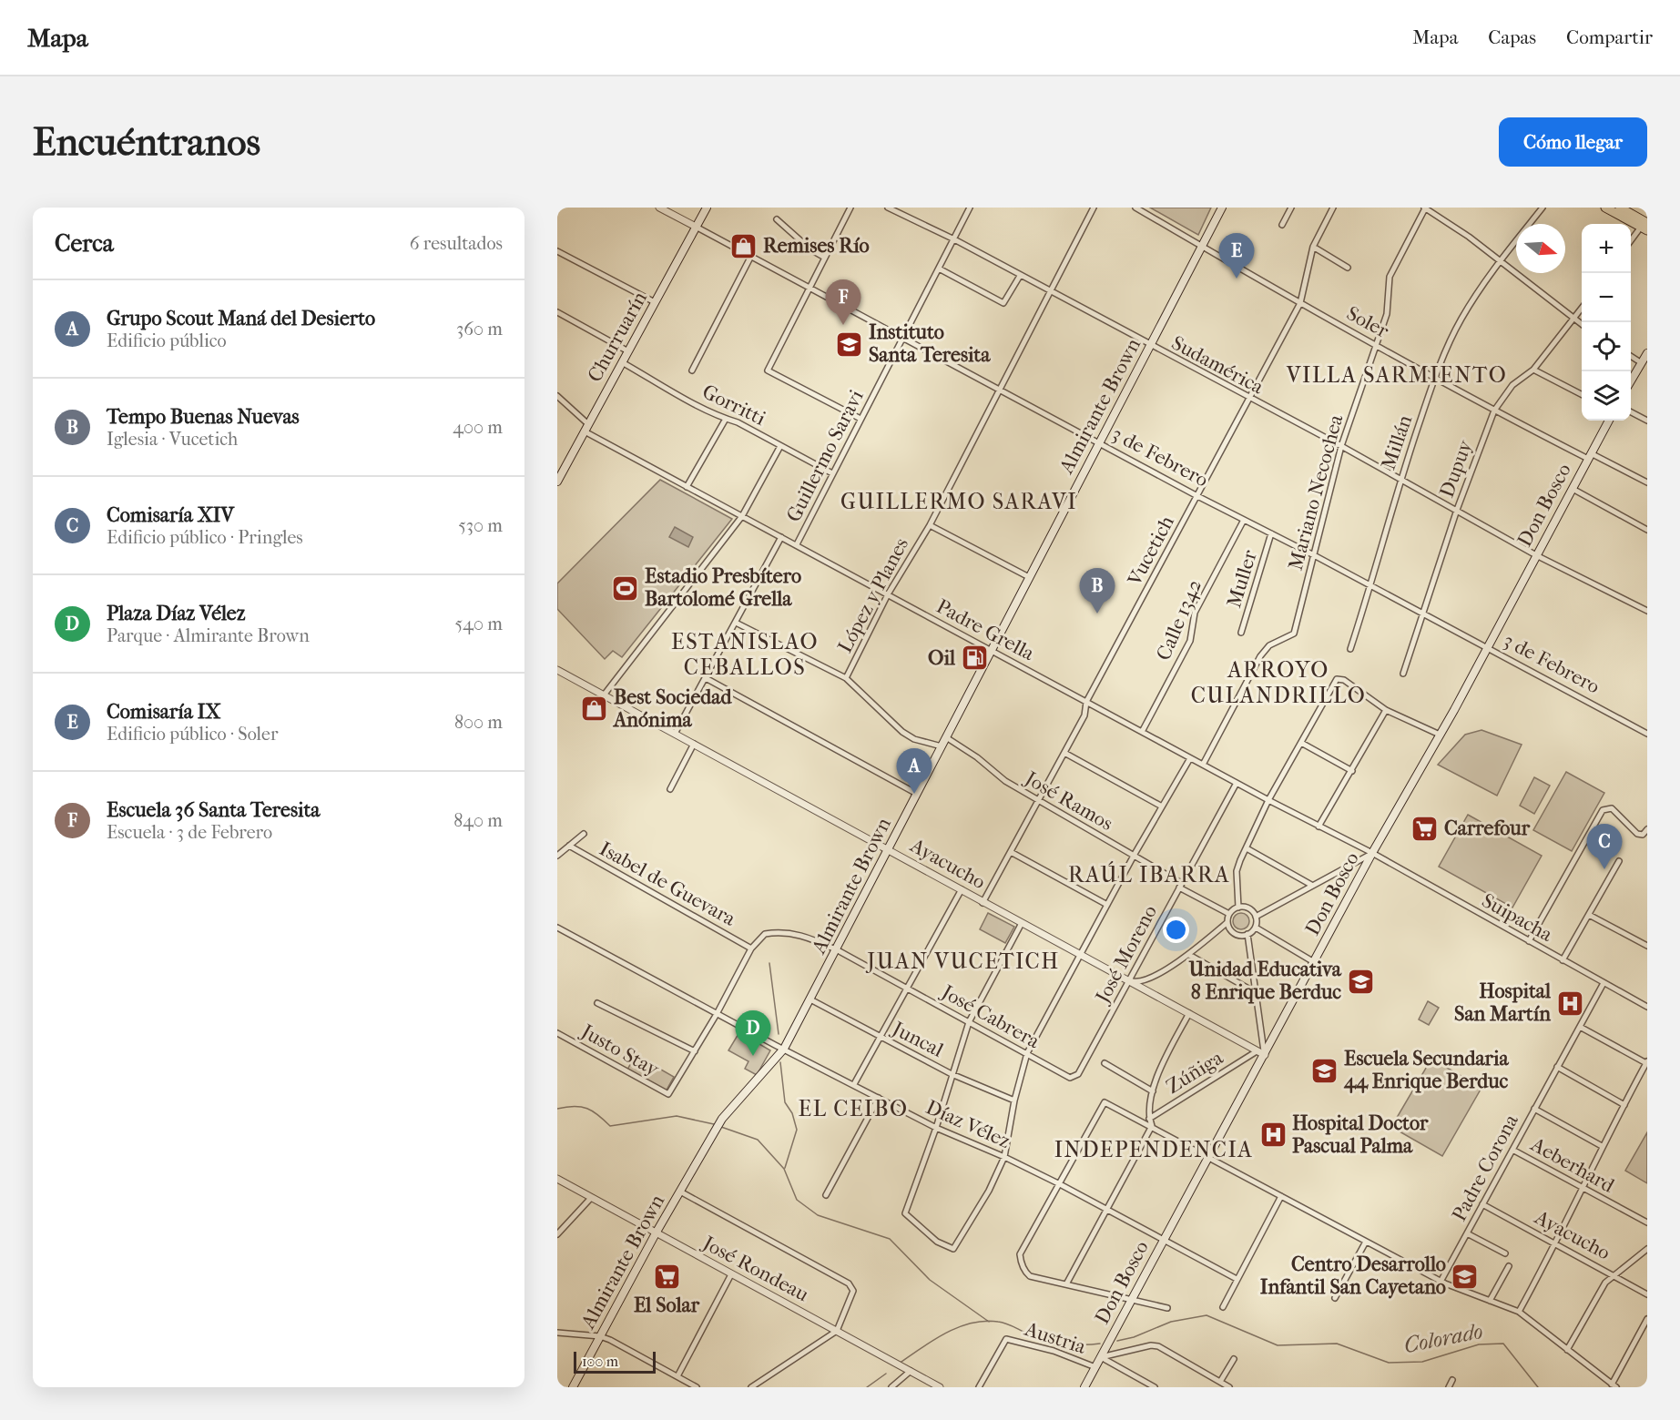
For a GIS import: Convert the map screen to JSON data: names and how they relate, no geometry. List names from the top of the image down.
{
  "streets": {
    "main road": ["Churruarín", "Almirante Brown", "Don Bosco"],
    "street": [
      "Soler",
      "Sudamérica",
      "Gorritti",
      "Millán",
      "Guillermo Saravi",
      "3 de Febrero",
      "Dupuy",
      "Mariano Necochea",
      "Vucetich",
      "Muller",
      "López y Planes",
      "Calle 1342",
      "Padre Grella",
      "José Ramos",
      "Ayacucho",
      "Isabel de Guevara",
      "Suipacha",
      "José Moreno",
      "José Cabrera",
      "Juncal",
      "Justo Stay",
      "Zúñiga",
      "Díaz Vélez",
      "Aeberhard",
      "Padre Corona",
      "José Rondeau",
      "Austria"
    ]
  },
  "crossings": [
    ["Soler", "Almirante Brown"],
    ["Soler", "Millán"],
    ["Soler", "Dupuy"],
    ["Soler", "Mariano Necochea"],
    ["Soler", "Don Bosco"],
    ["Soler", "Vucetich"],
    ["Churruarín", "Gorritti"],
    ["Churruarín", "3 de Febrero"],
    ["Churruarín", "Padre Grella"],
    ["Sudamérica", "Almirante Brown"],
    ["Sudamérica", "Millán"],
    ["Sudamérica", "Guillermo Saravi"],
    ["Sudamérica", "Dupuy"],
    ["Sudamérica", "Mariano Necochea"],
    ["Sudamérica", "Don Bosco"],
    ["Sudamérica", "Vucetich"],
    ["Sudamérica", "López y Planes"],
    ["Gorritti", "Guillermo Saravi"],
    ["Almirante Brown", "3 de Febrero"],
    ["Almirante Brown", "Padre Grella"],
    ["Almirante Brown", "José Ramos"],
    ["Almirante Brown", "Ayacucho"],
    ["Almirante Brown", "José Cabrera"],
    ["Almirante Brown", "Juncal"],
    ["Almirante Brown", "Díaz Vélez"],
    ["Almirante Brown", "José Rondeau"],
    ["Millán", "3 de Febrero"],
    ["Guillermo Saravi", "3 de Febrero"],
    ["Guillermo Saravi", "Padre Grella"],
    ["Guillermo Saravi", "Ayacucho"],
    ["3 de Febrero", "Dupuy"],
    ["3 de Febrero", "Mariano Necochea"],
    ["3 de Febrero", "Don Bosco"],
    ["3 de Febrero", "Vucetich"],
    ["3 de Febrero", "Muller"],
    ["3 de Febrero", "López y Planes"],
    ["3 de Febrero", "Calle 1342"],
    ["Mariano Necochea", "Padre Grella"],
    ["Don Bosco", "Padre Grella"],
    ["Don Bosco", "Ayacucho"],
    ["Don Bosco", "Suipacha"],
    ["Don Bosco", "Díaz Vélez"],
    ["Don Bosco", "Austria"],
    ["Vucetich", "Padre Grella"],
    ["Vucetich", "José Ramos"],
    ["Vucetich", "Ayacucho"],
    ["López y Planes", "Padre Grella"],
    ["Calle 1342", "Padre Grella"],
    ["Padre Grella", "Suipacha"],
    ["Padre Grella", "José Moreno"],
    ["José Ramos", "José Moreno"],
    ["Ayacucho", "José Moreno"],
    ["Ayacucho", "Zúñiga"],
    ["Ayacucho", "Padre Corona"],
    ["Isabel de Guevara", "José Cabrera"],
    ["Suipacha", "Padre Corona"],
    ["José Moreno", "José Cabrera"],
    ["Aeberhard", "Padre Corona"]
  ],
  "districts": [
    "VILLA SARMIENTO",
    "GUILLERMO SARAVI",
    "ESTANISLAO CEBALLOS",
    "ARROYO CULANDRILLO",
    "RAÚL IBARRA",
    "JUAN VUCETICH",
    "EL CEIBO",
    "INDEPENDENCIA"
  ],
  "water": ["Colorado"],
  "places": {
    "shop": ["Remises Río", "Best Sociedad Anónima"],
    "school or university": [
      "Instituto Santa Teresita",
      "Unidad Educativa 8 Enrique Berduc",
      "Escuela Secundaria 44 Enrique Berduc",
      "Centro Desarrollo Infantil San Cayetano"
    ],
    "sports": ["Estadio Presbítero Bartolomé Grella"],
    "fuel station": ["Oil"],
    "supermarket": ["Carrefour", "El Solar"],
    "hospital": ["Hospital San Martín", "Hospital Doctor Pascual Palma"]
  },
  "scale_bar": "100 m",
  "north": "right",
  "page": {
    "header": "Mapa",
    "nav": ["Mapa", "Capas", "Compartir"],
    "buttons": "Cómo llegar",
    "title": "Encuéntranos",
    "heading": ["Cerca", "6 resultados"],
    "map_buttons": ["+", "−"],
    "pins": [
      "E",
      "F",
      "B",
      "A",
      "C",
      "D"
    ],
    "list": [
      {
        "mark": "A",
        "name": "Grupo Scout Maná del Desierto",
        "note": "Edificio público",
        "value": "360 m"
      },
      {
        "mark": "B",
        "name": "Tempo Buenas Nuevas",
        "note": "Iglesia · Vucetich",
        "value": "400 m"
      },
      {
        "mark": "C",
        "name": "Comisaría XIV",
        "note": "Edificio público · Pringles",
        "value": "530 m"
      },
      {
        "mark": "D",
        "name": "Plaza Díaz Vélez",
        "note": "Parque · Almirante Brown",
        "value": "540 m"
      },
      {
        "mark": "E",
        "name": "Comisaría IX",
        "note": "Edificio público · Soler",
        "value": "800 m"
      },
      {
        "mark": "F",
        "name": "Escuela 36 Santa Teresita",
        "note": "Escuela · 3 de Febrero",
        "value": "840 m"
      }
    ],
    "scale": "100 m"
  }
}
